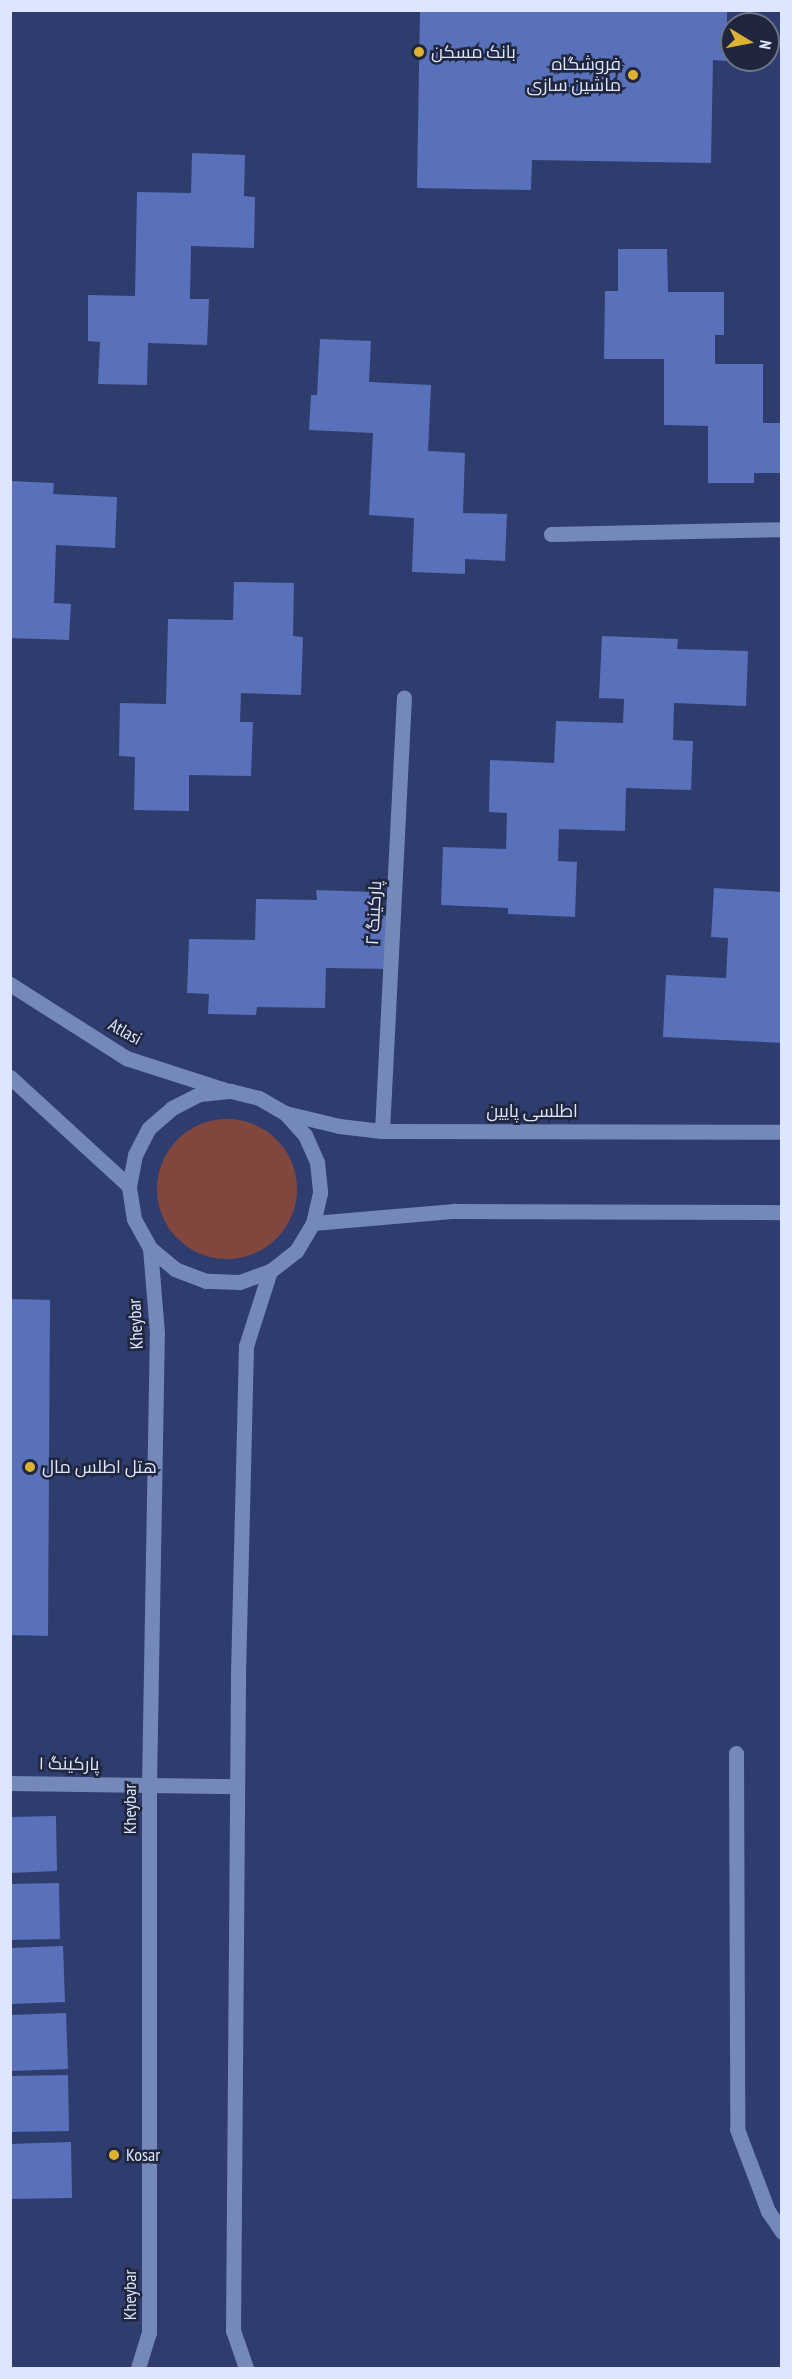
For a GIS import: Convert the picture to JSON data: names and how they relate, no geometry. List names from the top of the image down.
{
  "streets": {
    "street": [
      "پارکینگ ۲",
      "Atlasi",
      "اطلسی پایین",
      "Kheybar",
      "پارکینگ ۱"
    ]
  },
  "crossings": [
    ["پارکینگ ۲", "اطلسی پایین"],
    ["Atlasi", "اطلسی پایین"],
    ["Atlasi", "Kheybar"],
    ["اطلسی پایین", "Kheybar"],
    ["Kheybar", "پارکینگ ۱"]
  ],
  "places": [
    "بانک مسکن",
    "فروشگاه ماشین سازی",
    "هتل اطلس مال",
    "Kosar"
  ],
  "north": "right"
}
